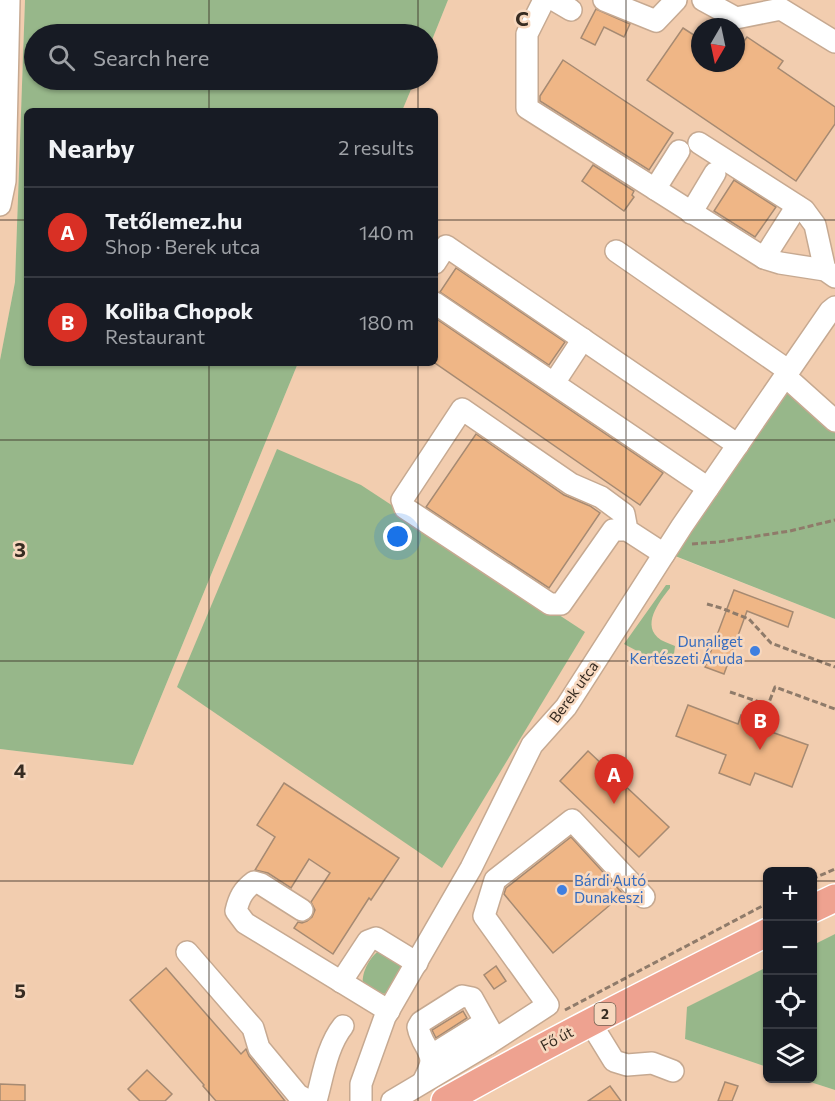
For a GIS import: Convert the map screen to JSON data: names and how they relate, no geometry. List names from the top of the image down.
{
  "streets": {
    "main road": ["2", "Fő út"],
    "street": ["Berek utca"]
  },
  "places": ["Dunaliget Kertészeti Áruda", "Bárdi Autó Dunakeszi"],
  "north": "bottom",
  "page": {
    "search": "Search here",
    "heading": ["Nearby", "2 results"],
    "list": [
      {
        "mark": "A",
        "name": "Tetőlemez.hu",
        "note": "Shop · Berek utca",
        "value": "140 m"
      },
      {
        "mark": "B",
        "name": "Koliba Chopok",
        "note": "Restaurant",
        "value": "180 m"
      }
    ],
    "pins": ["B", "A"],
    "map_buttons": ["+", "−"]
  },
  "grid": {
    "columns": ["C"],
    "rows": ["3", "4", "5"]
  }
}
